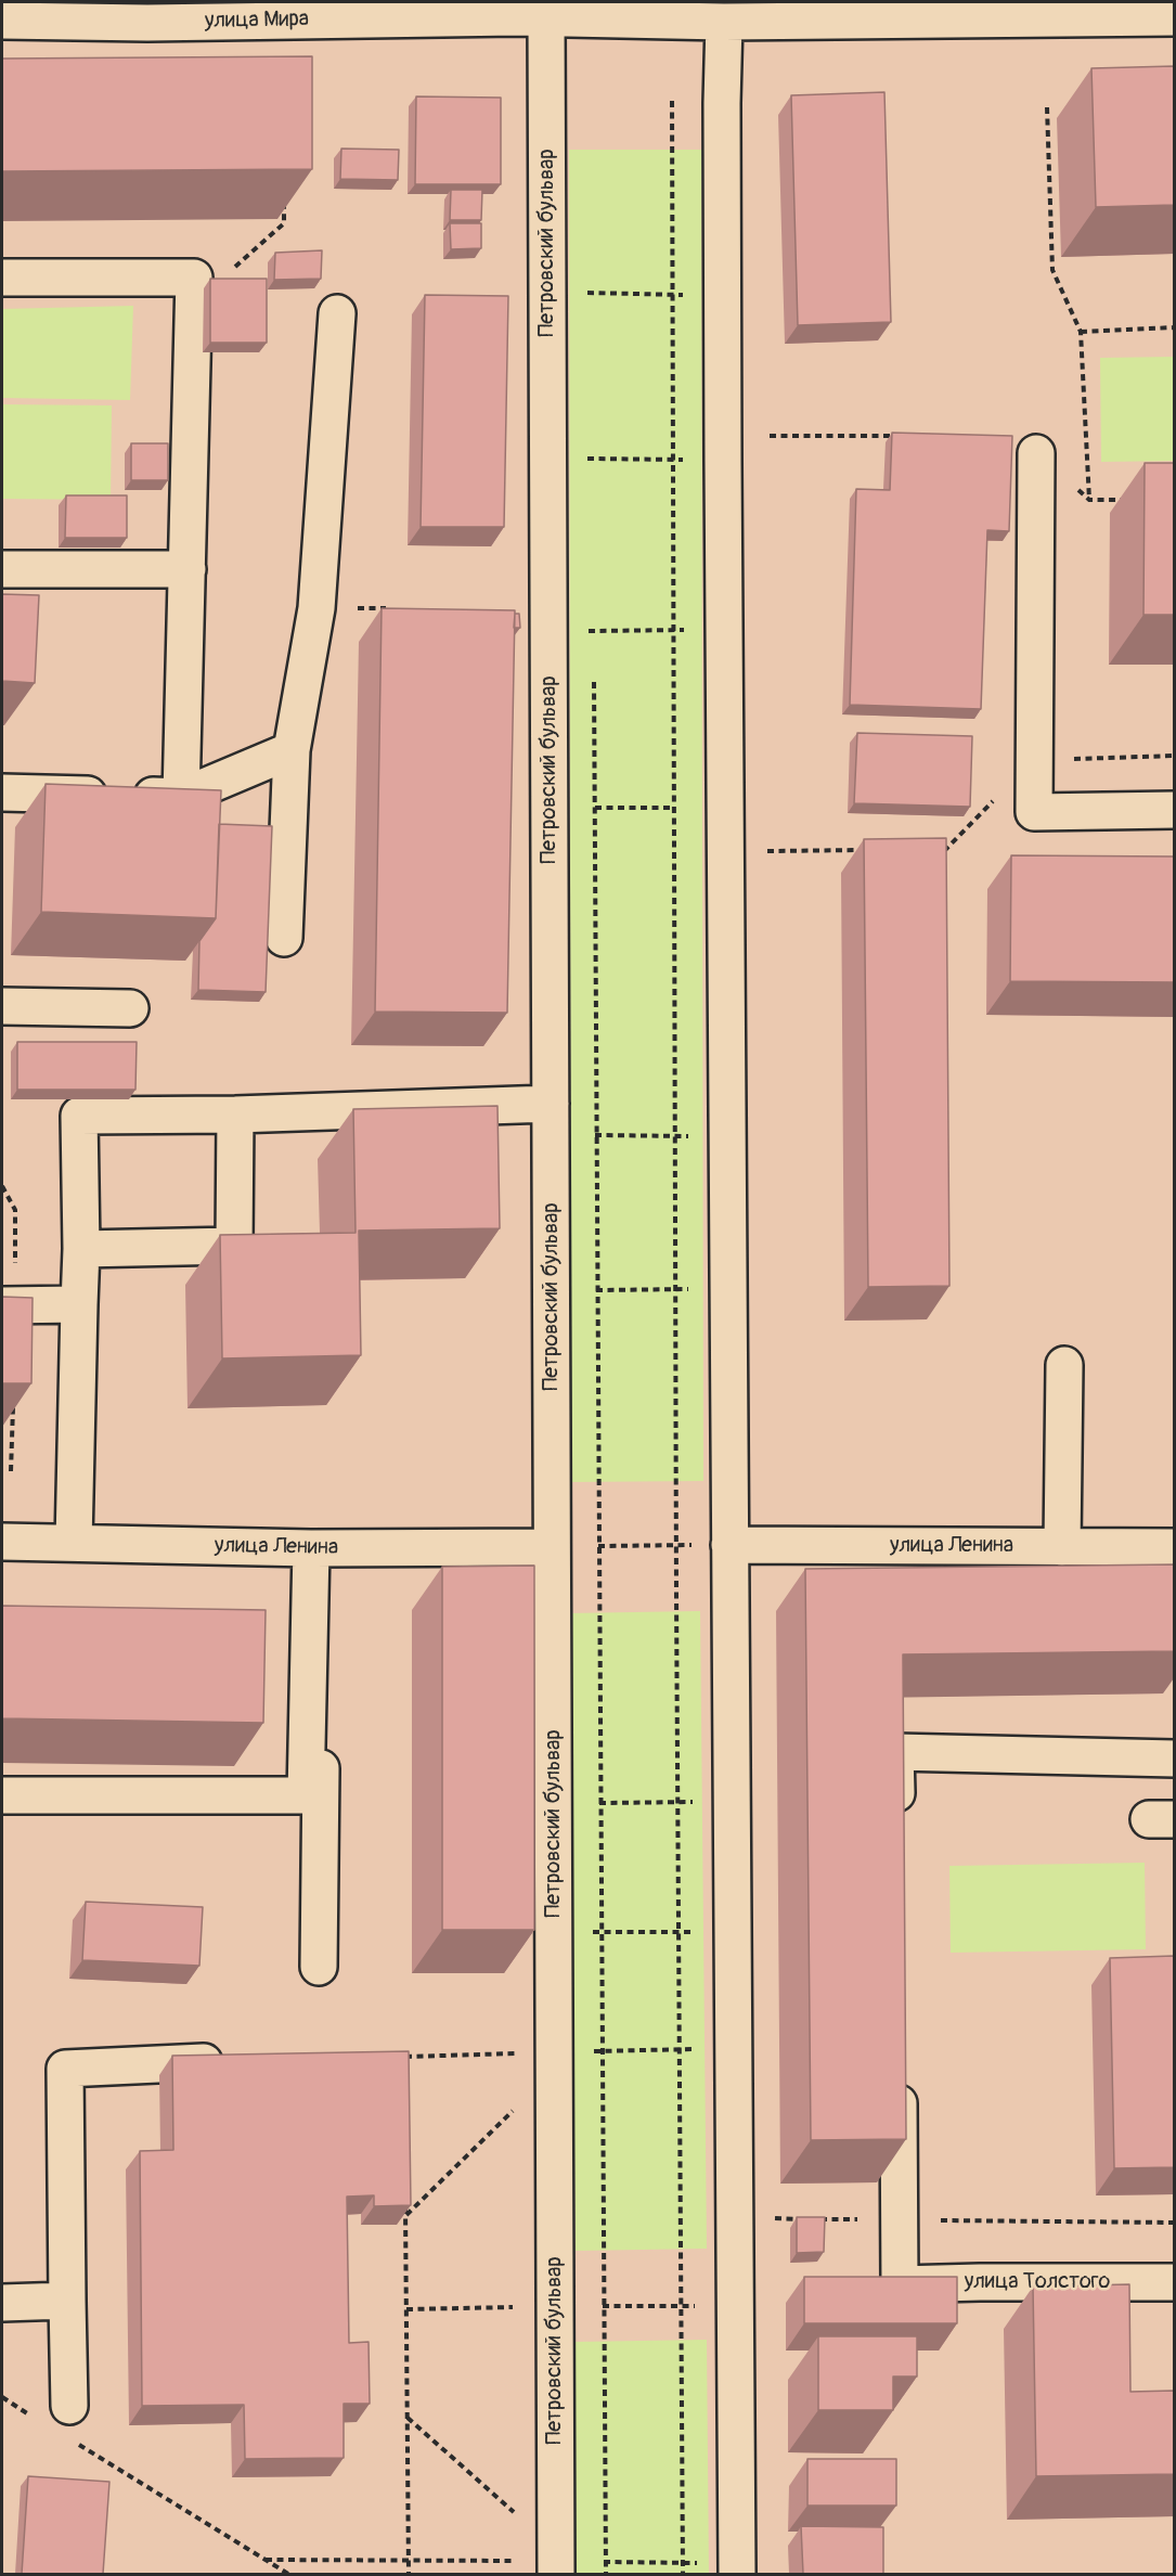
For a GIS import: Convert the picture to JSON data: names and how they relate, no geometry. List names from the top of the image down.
{
  "streets": {
    "street": [
      "улица Мира",
      "Петровский бульвар",
      "улица Ленина",
      "улица Толстого"
    ]
  },
  "crossings": [
    ["улица Мира", "Петровский бульвар"],
    ["Петровский бульвар", "улица Ленина"]
  ]
}
